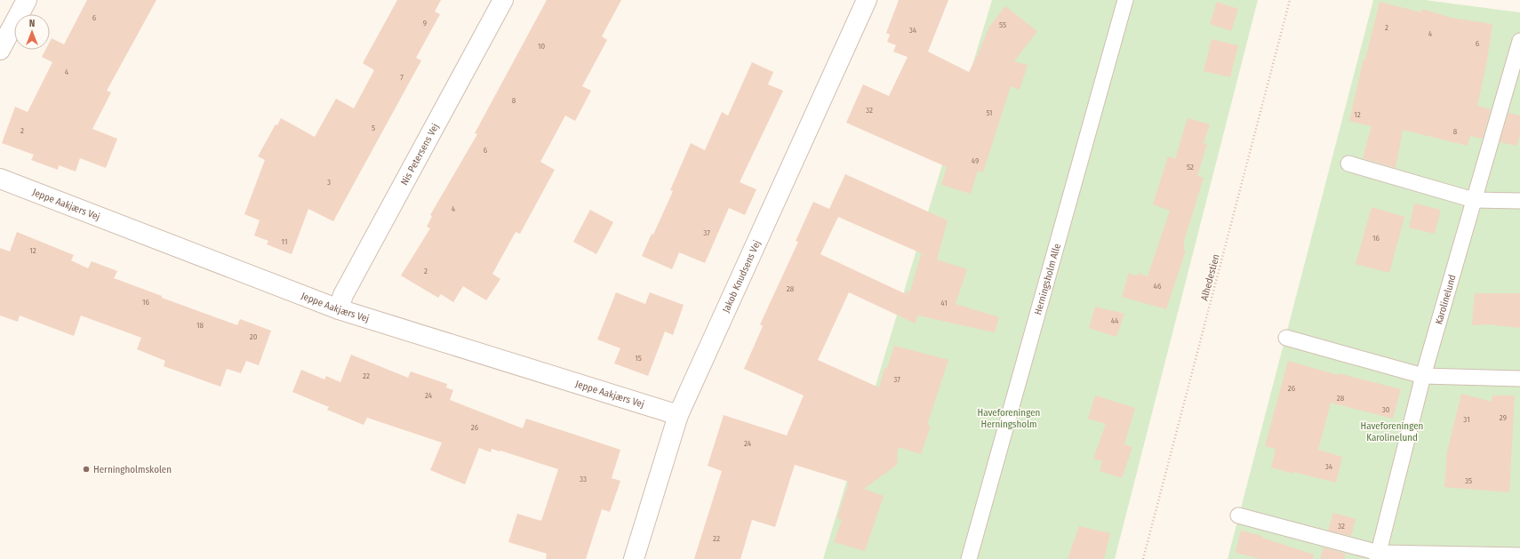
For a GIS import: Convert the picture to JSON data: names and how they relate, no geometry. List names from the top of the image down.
{
  "streets": {
    "street": ["Nis Petersens Vej", "Jeppe Aakjærs Vej", "Jakob Knudsens Vej"],
    "lane": ["Herningsholm Alle", "Karolinelund"],
    "path": ["Alhedestien"]
  },
  "crossings": [
    ["Nis Petersens Vej", "Jeppe Aakjærs Vej"],
    ["Jeppe Aakjærs Vej", "Jakob Knudsens Vej"]
  ],
  "parks": ["Haveforeningen Herningsholm", "Haveforeningen Karolinelund"],
  "places": ["Herningholmskolen"],
  "house_numbers": [
    "6",
    "9",
    "55",
    "2",
    "34",
    "4",
    "6",
    "10",
    "4",
    "7",
    "8",
    "32",
    "51",
    "12",
    "5",
    "2",
    "8",
    "6",
    "49",
    "52",
    "3",
    "4",
    "37",
    "16",
    "11",
    "12",
    "2",
    "46",
    "28",
    "16",
    "41",
    "44",
    "18",
    "20",
    "15",
    "22",
    "37",
    "26",
    "24",
    "28",
    "30",
    "29",
    "31",
    "26",
    "24",
    "34",
    "33",
    "35",
    "32",
    "22"
  ],
  "north": "top"
}
